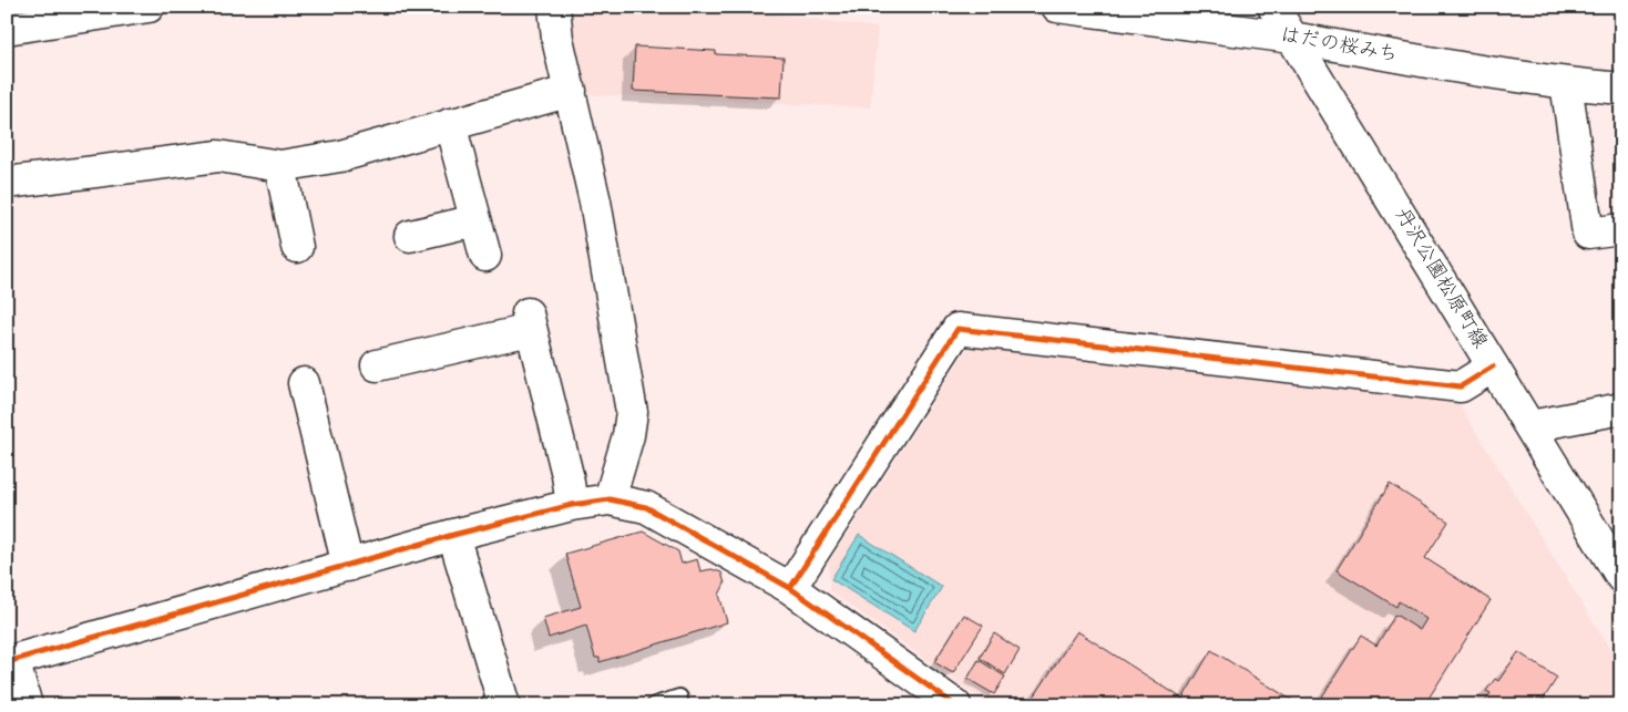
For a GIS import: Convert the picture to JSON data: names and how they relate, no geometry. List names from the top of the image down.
{
  "streets": {
    "street": ["はだの桜みち", "丹沢公園松原町線"]
  },
  "crossings": [
    ["はだの桜みち", "丹沢公園松原町線"]
  ]
}
